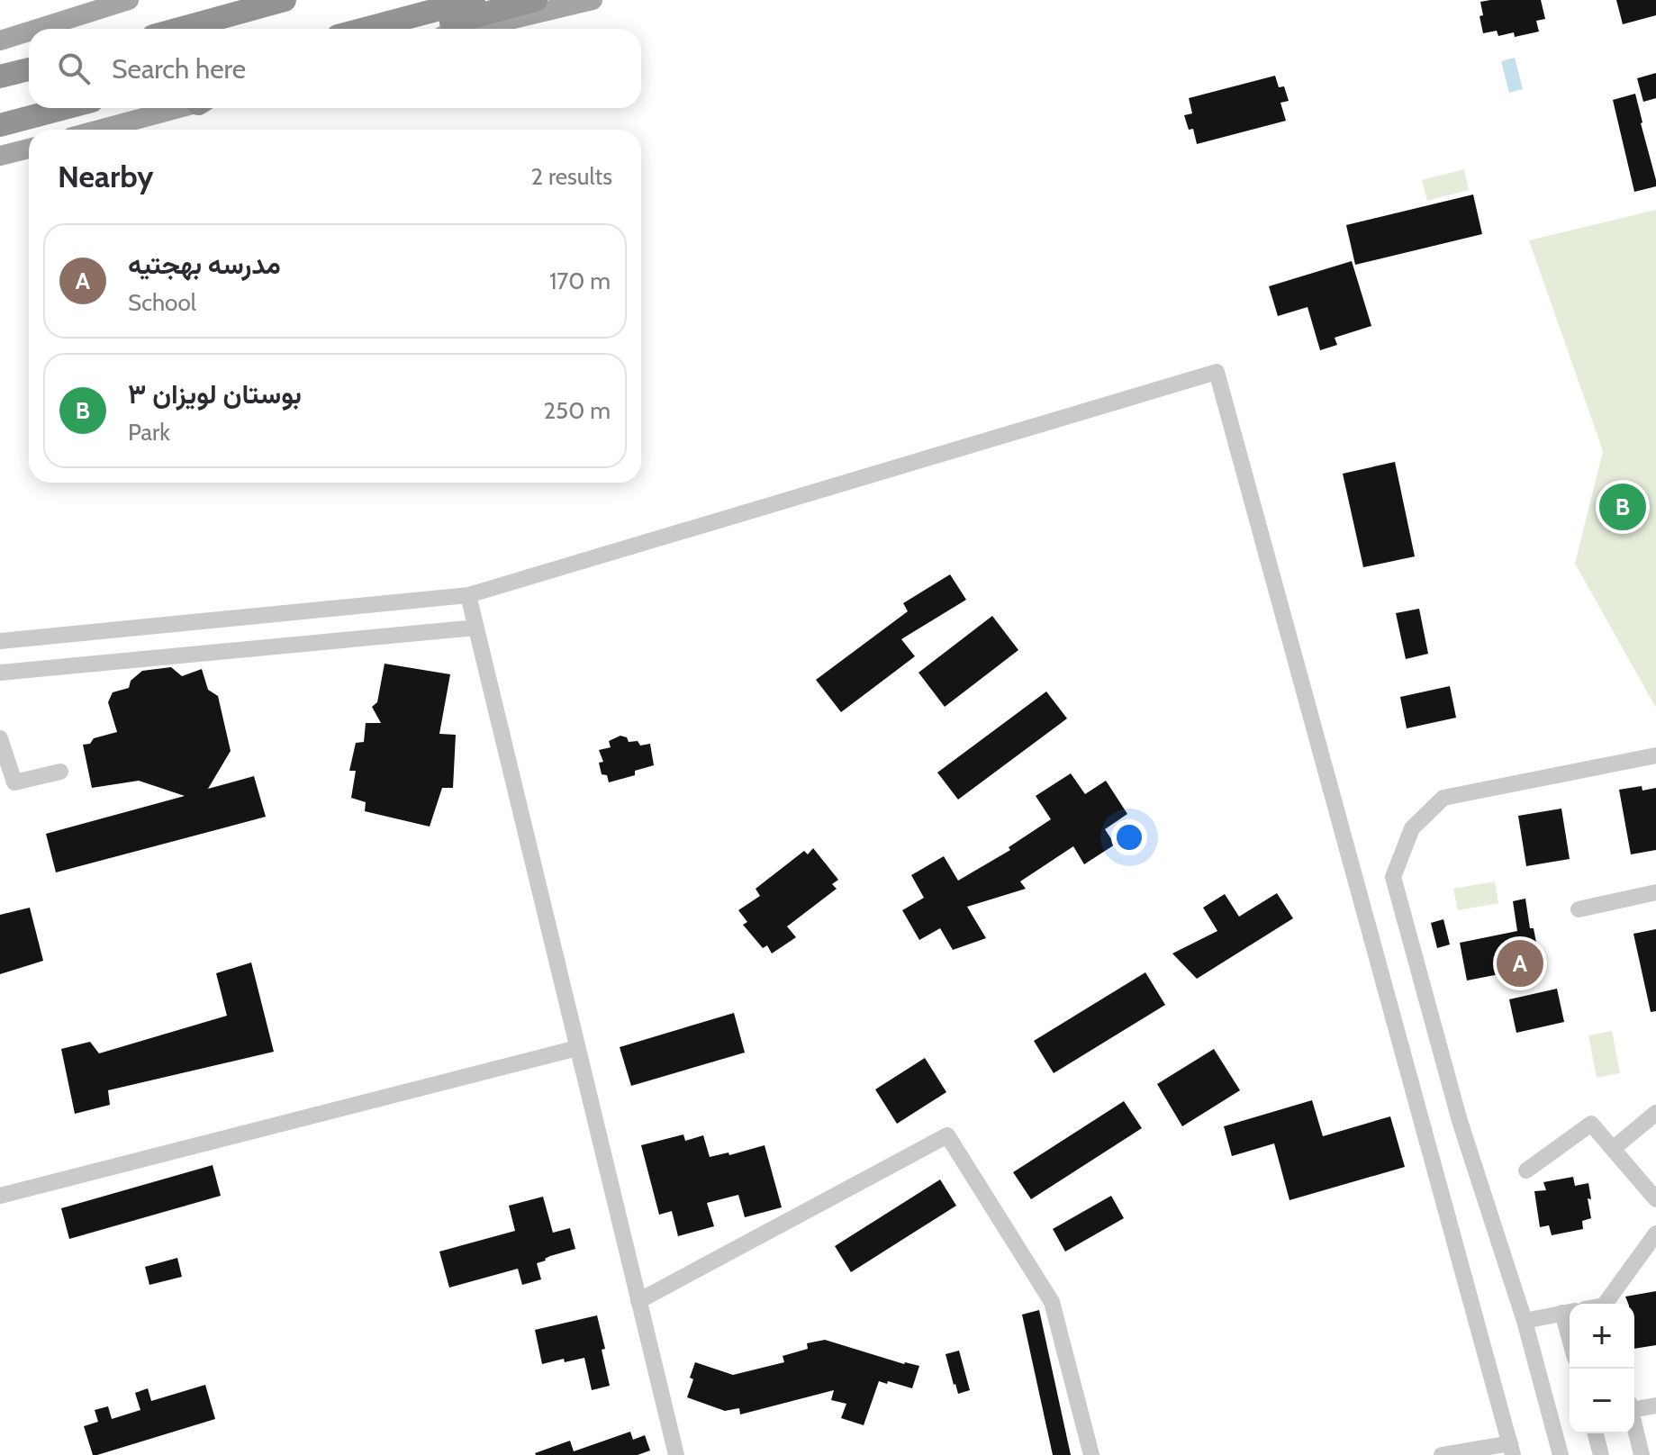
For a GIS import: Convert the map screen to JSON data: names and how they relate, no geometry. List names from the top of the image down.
{
  "page": {
    "search": "Search here",
    "heading": ["Nearby", "2 results"],
    "list": [
      {
        "mark": "A",
        "name": "مدرسه بهجتیه",
        "note": "School",
        "value": "170 m"
      },
      {
        "mark": "B",
        "name": "بوستان لویزان ۳",
        "note": "Park",
        "value": "250 m"
      }
    ],
    "pins": ["B", "A"],
    "map_buttons": ["+", "−"]
  }
}
